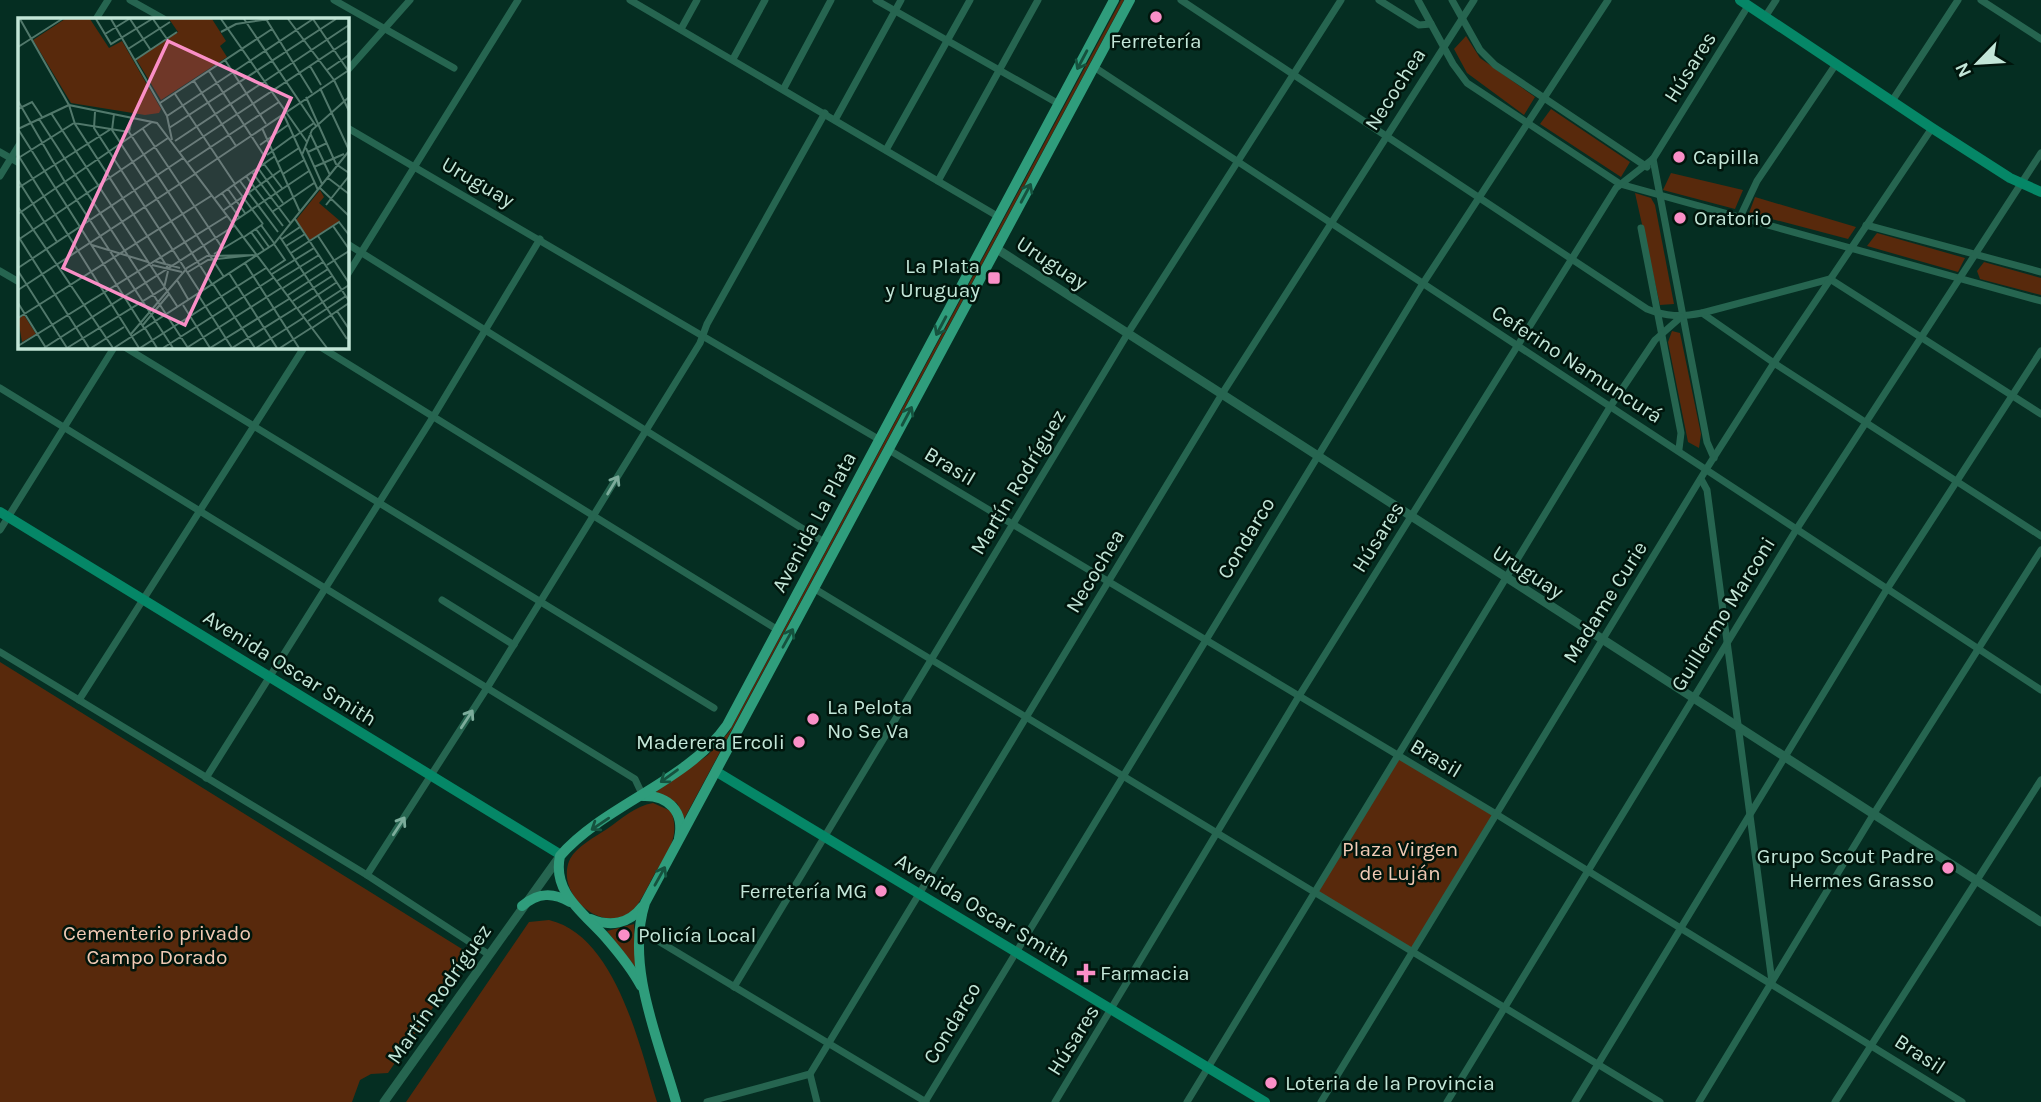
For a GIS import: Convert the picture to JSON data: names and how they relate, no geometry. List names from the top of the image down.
{
  "streets": {
    "main road": ["Avenida La Plata", "Avenida Oscar Smith"],
    "street": [
      "Húsares",
      "Necochea",
      "Uruguay",
      "Ceferino Namuncurá",
      "Brasil",
      "Martín Rodríguez",
      "Condarco",
      "Madame Curie",
      "Guillermo Marconi"
    ]
  },
  "crossings": [
    ["Húsares", "Uruguay"],
    ["Húsares", "Ceferino Namuncurá"],
    ["Húsares", "Brasil"],
    ["Húsares", "Avenida Oscar Smith"],
    ["Necochea", "Uruguay"],
    ["Necochea", "Ceferino Namuncurá"],
    ["Necochea", "Brasil"],
    ["Necochea", "Avenida Oscar Smith"],
    ["Uruguay", "Martín Rodríguez"],
    ["Uruguay", "Avenida La Plata"],
    ["Uruguay", "Condarco"],
    ["Uruguay", "Madame Curie"],
    ["Uruguay", "Guillermo Marconi"],
    ["Ceferino Namuncurá", "Martín Rodríguez"],
    ["Ceferino Namuncurá", "Avenida La Plata"],
    ["Ceferino Namuncurá", "Condarco"],
    ["Ceferino Namuncurá", "Madame Curie"],
    ["Ceferino Namuncurá", "Guillermo Marconi"],
    ["Brasil", "Martín Rodríguez"],
    ["Brasil", "Avenida La Plata"],
    ["Brasil", "Condarco"],
    ["Brasil", "Madame Curie"],
    ["Brasil", "Guillermo Marconi"],
    ["Martín Rodríguez", "Avenida La Plata"],
    ["Martín Rodríguez", "Avenida Oscar Smith"],
    ["Avenida La Plata", "Avenida Oscar Smith"],
    ["Condarco", "Avenida Oscar Smith"]
  ],
  "parks": ["Plaza Virgen de Luján", "Cementerio privado Campo Dorado"],
  "places": {
    "other": [
      "Ferretería",
      "Capilla",
      "Oratorio",
      "La Pelota No Se Va",
      "Maderera Ercoli",
      "Grupo Scout Padre Hermes Grasso",
      "Ferretería MG",
      "Policía Local",
      "Loteria de la Provincia"
    ],
    "transit": ["La Plata y Uruguay"],
    "health": ["Farmacia"]
  },
  "north": "bottom left"
}
